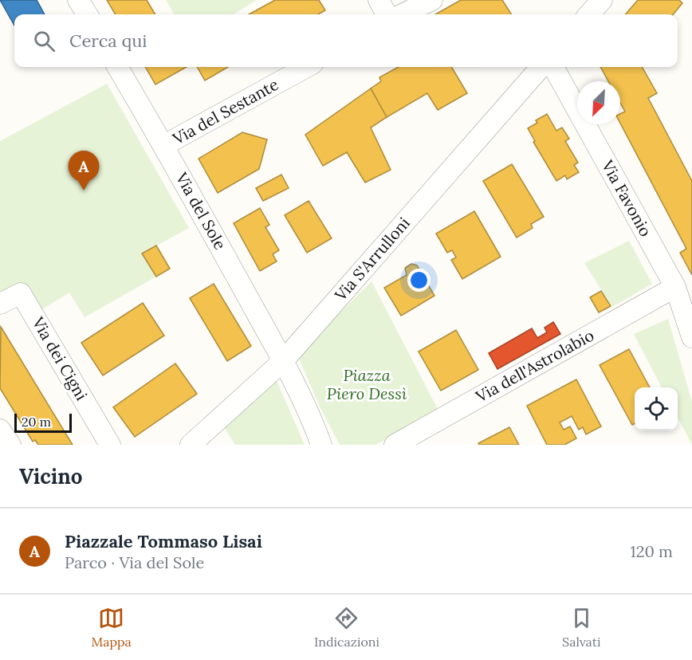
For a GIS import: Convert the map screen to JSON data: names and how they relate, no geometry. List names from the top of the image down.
{
  "streets": {
    "street": [
      "Via del Sestante",
      "Via Favonio",
      "Via del Sole",
      "Via S'Arrulloni",
      "Via dei Cigni",
      "Via dell'Astrolabio"
    ]
  },
  "crossings": [
    ["Via del Sestante", "Via del Sole"],
    ["Via Favonio", "Via dell'Astrolabio"],
    ["Via del Sole", "Via S'Arrulloni"]
  ],
  "parks": ["Piazza Piero Dessì"],
  "scale_bar": "20 m",
  "north": "bottom left",
  "page": {
    "search": "Cerca qui",
    "pins": "A",
    "scale": "20 m",
    "heading": "Vicino",
    "list": [
      {
        "mark": "A",
        "name": "Piazzale Tommaso Lisai",
        "note": "Parco · Via del Sole",
        "value": "120 m"
      }
    ],
    "nav": ["Mappa", "Indicazioni", "Salvati"]
  }
}
